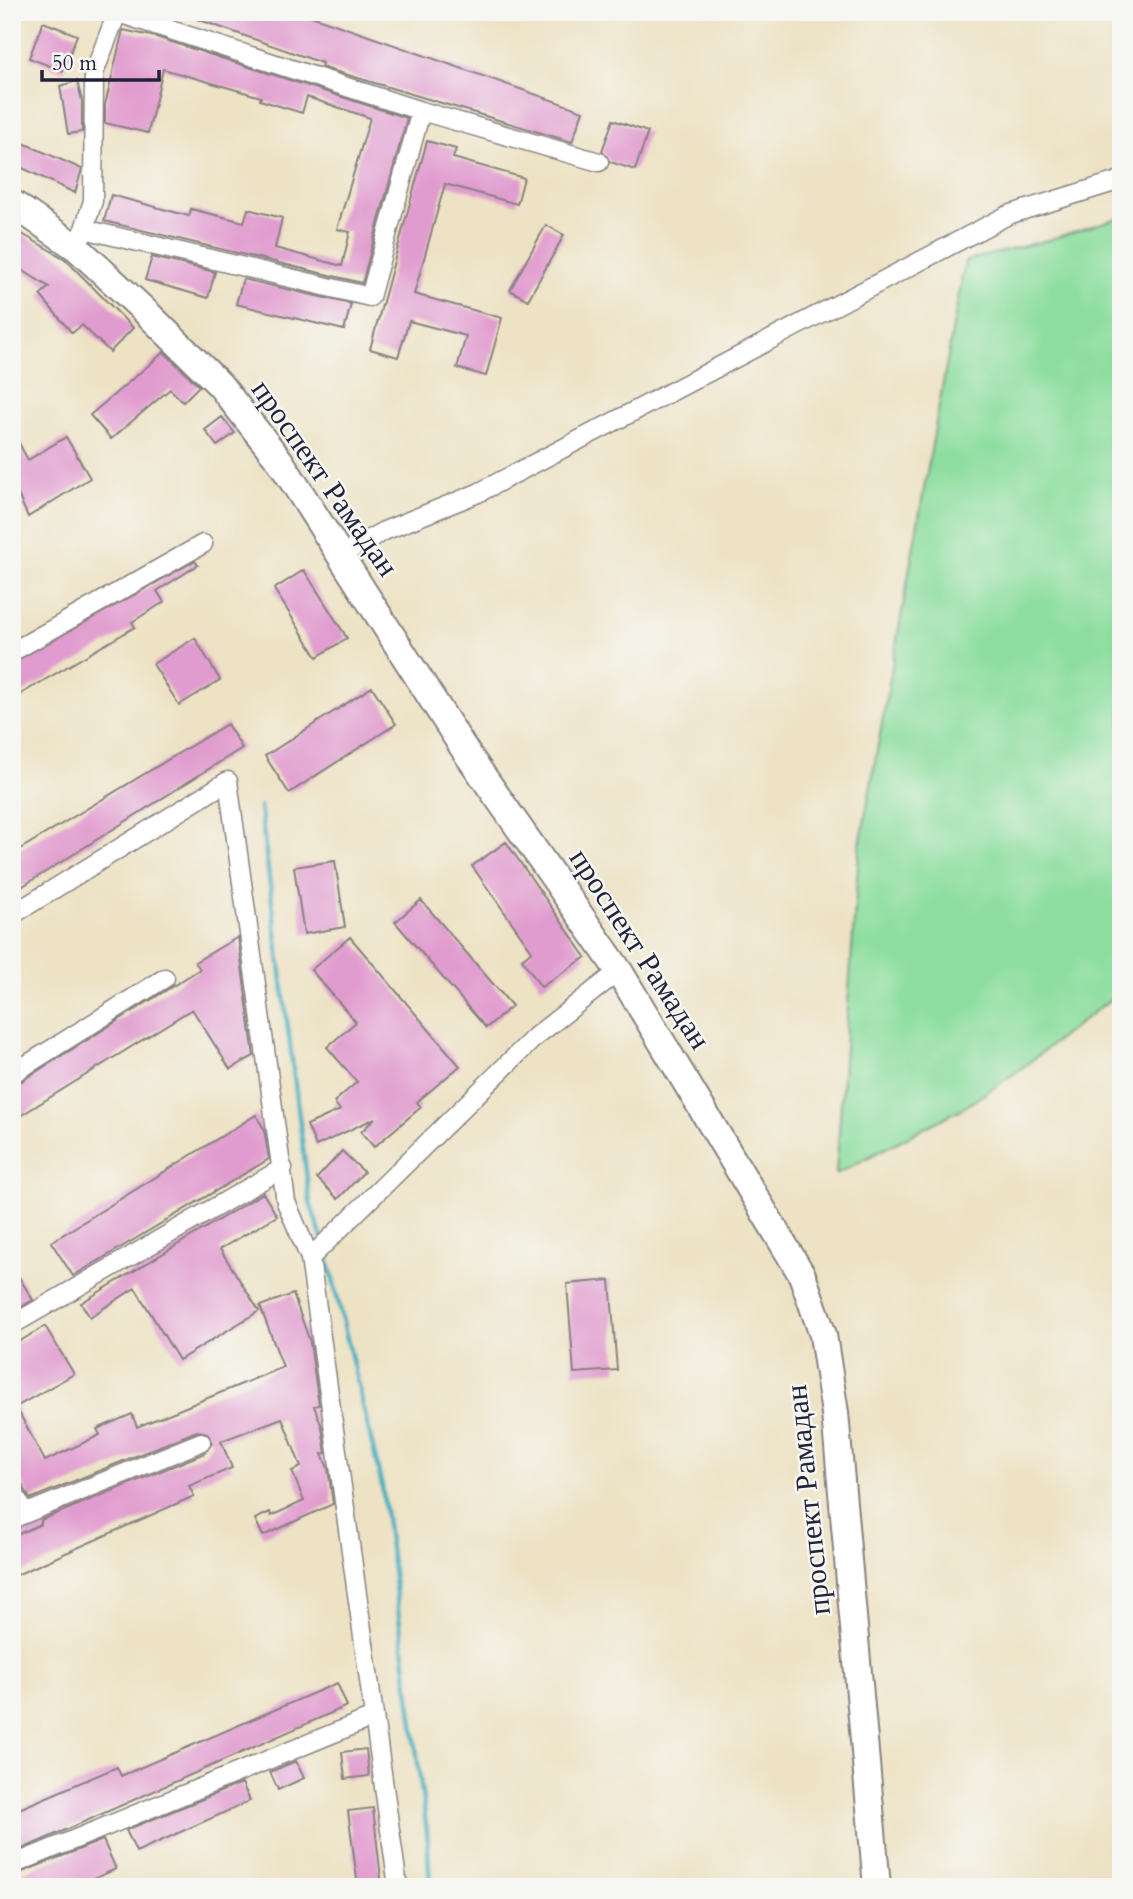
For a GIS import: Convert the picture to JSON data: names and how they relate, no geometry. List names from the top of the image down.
{
  "streets": {
    "main road": ["проспект Рамадан"]
  },
  "scale_bar": "50 m"
}
